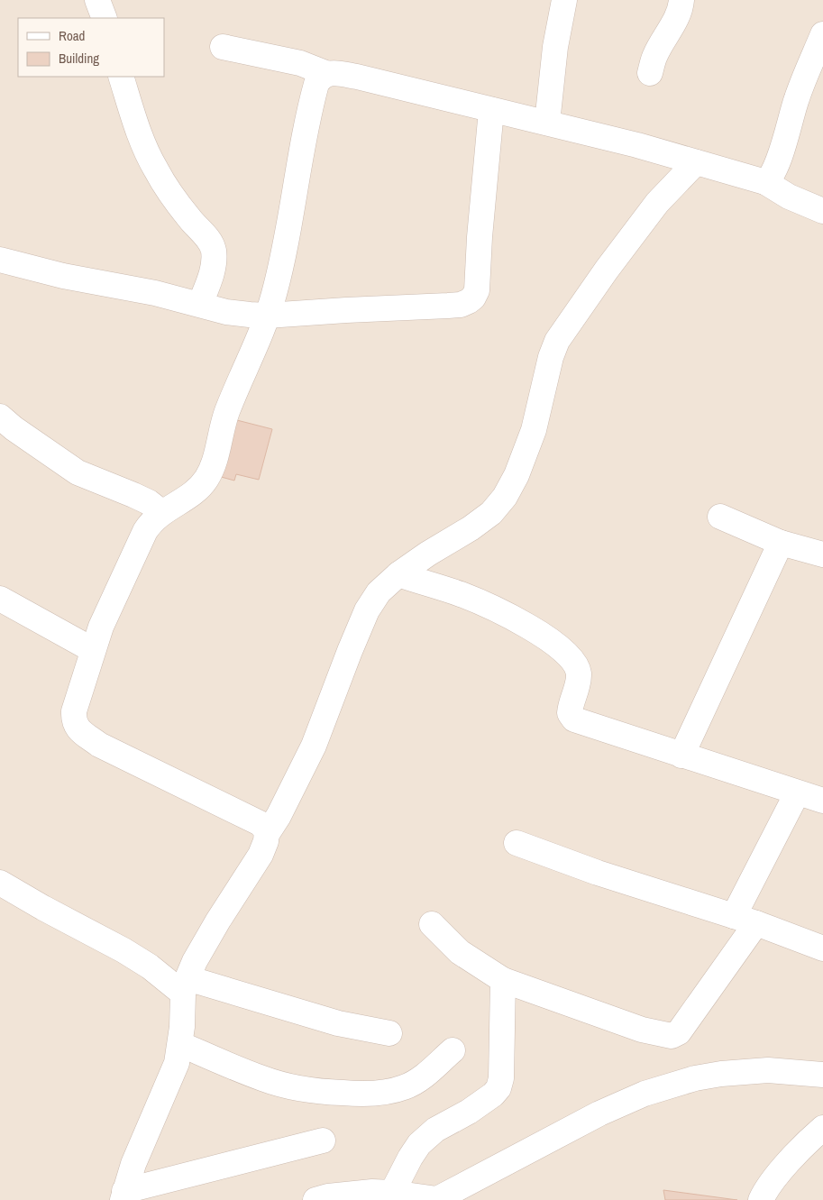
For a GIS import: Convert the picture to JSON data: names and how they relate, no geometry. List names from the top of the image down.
{
  "legend": ["Road", "Building"]
}
